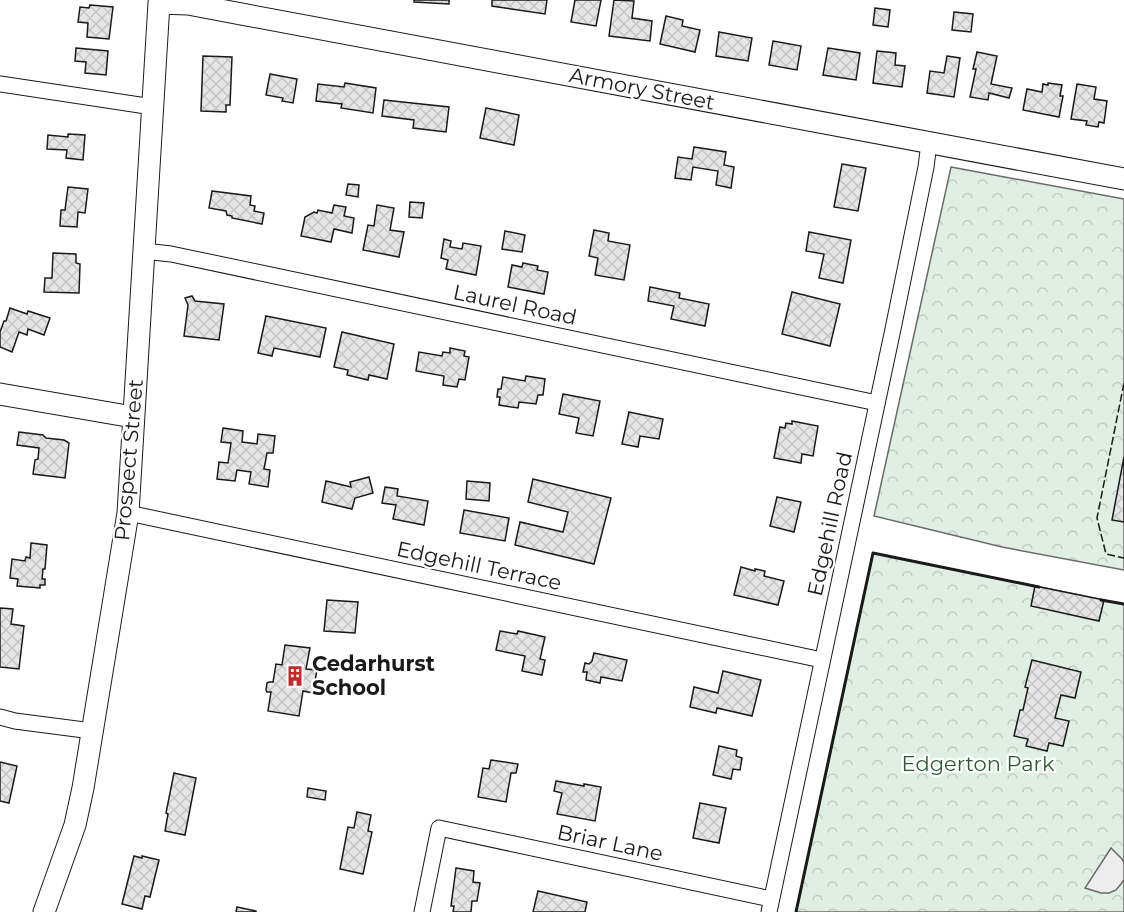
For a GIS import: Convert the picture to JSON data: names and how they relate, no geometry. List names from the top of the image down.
{
  "streets": {
    "main road": ["Armory Street", "Prospect Street"],
    "street": [
      "Laurel Road",
      "Edgehill Road",
      "Edgehill Terrace",
      "Briar Lane"
    ]
  },
  "crossings": [
    ["Armory Street", "Prospect Street"],
    ["Armory Street", "Edgehill Road"],
    ["Laurel Road", "Prospect Street"],
    ["Laurel Road", "Edgehill Road"],
    ["Prospect Street", "Edgehill Terrace"],
    ["Edgehill Road", "Edgehill Terrace"],
    ["Edgehill Road", "Briar Lane"]
  ],
  "parks": ["Edgerton Park"],
  "places": {
    "building": ["Cedarhurst School"]
  }
}
